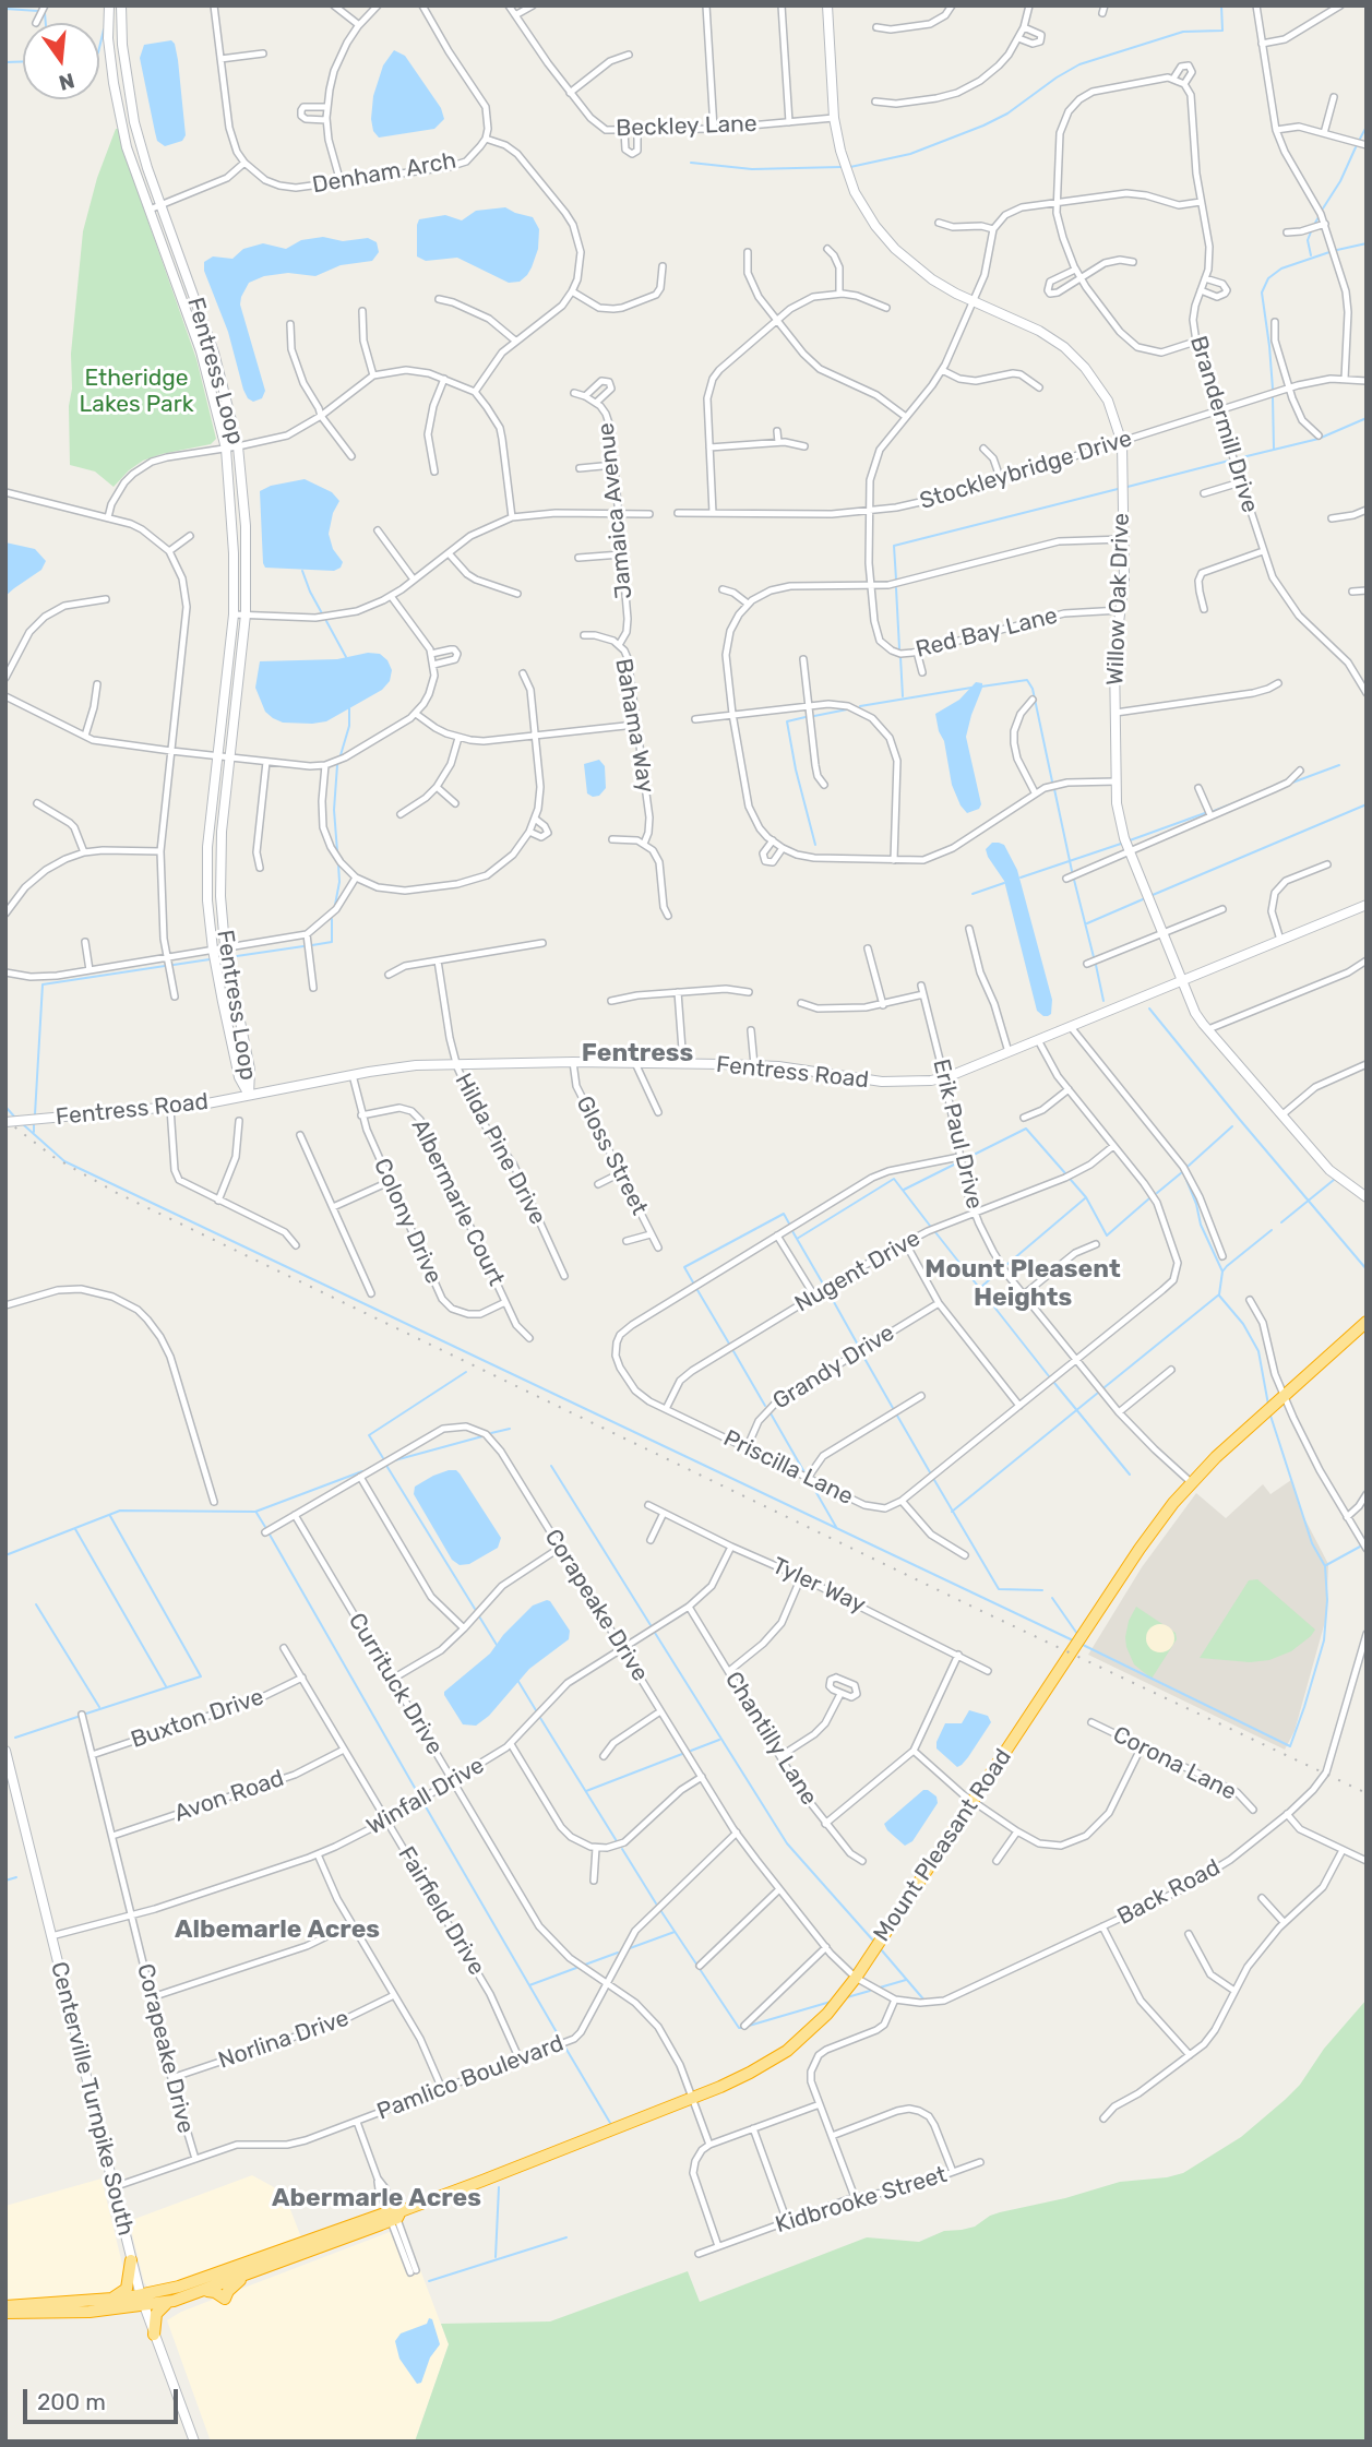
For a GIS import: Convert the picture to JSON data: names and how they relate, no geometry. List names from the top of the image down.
{
  "streets": {
    "highway": ["Mount Pleasant Road"],
    "street": [
      "Beckley Lane",
      "Denham Arch",
      "Fentress Loop",
      "Brandermill Drive",
      "Stockleybridge Drive",
      "Jamaica Avenue",
      "Willow Oak Drive",
      "Red Bay Lane",
      "Bahama Way",
      "Fentress Road",
      "Erik Paul Drive",
      "Hilda Pine Drive",
      "Gloss Street",
      "Albermarle Court",
      "Colony Drive",
      "Nugent Drive",
      "Grandy Drive",
      "Priscilla Lane",
      "Tyler Way",
      "Corapeake Drive",
      "Currituck Drive",
      "Buxton Drive",
      "Chantilly Lane",
      "Corona Lane",
      "Avon Road",
      "Winfall Drive",
      "Back Road",
      "Fairfield Drive",
      "Norlina Drive",
      "Pamlico Boulevard",
      "Centerville Turnpike South",
      "Kidbrooke Street"
    ]
  },
  "crossings": [
    ["Beckley Lane", "Willow Oak Drive"],
    ["Fentress Loop", "Fentress Road"],
    ["Brandermill Drive", "Stockleybridge Drive"],
    ["Stockleybridge Drive", "Willow Oak Drive"],
    ["Stockleybridge Drive", "Red Bay Lane"],
    ["Jamaica Avenue", "Bahama Way"],
    ["Willow Oak Drive", "Red Bay Lane"],
    ["Willow Oak Drive", "Fentress Road"],
    ["Fentress Road", "Erik Paul Drive"],
    ["Fentress Road", "Hilda Pine Drive"],
    ["Fentress Road", "Gloss Street"],
    ["Fentress Road", "Colony Drive"],
    ["Erik Paul Drive", "Nugent Drive"],
    ["Erik Paul Drive", "Priscilla Lane"],
    ["Erik Paul Drive", "Mount Pleasant Road"],
    ["Albermarle Court", "Colony Drive"],
    ["Nugent Drive", "Priscilla Lane"],
    ["Grandy Drive", "Priscilla Lane"],
    ["Tyler Way", "Winfall Drive"],
    ["Corapeake Drive", "Currituck Drive"],
    ["Corapeake Drive", "Buxton Drive"],
    ["Corapeake Drive", "Avon Road"],
    ["Corapeake Drive", "Winfall Drive"],
    ["Corapeake Drive", "Mount Pleasant Road"],
    ["Corapeake Drive", "Back Road"],
    ["Corapeake Drive", "Norlina Drive"],
    ["Corapeake Drive", "Pamlico Boulevard"],
    ["Currituck Drive", "Winfall Drive"],
    ["Currituck Drive", "Mount Pleasant Road"],
    ["Currituck Drive", "Pamlico Boulevard"],
    ["Buxton Drive", "Fairfield Drive"],
    ["Chantilly Lane", "Winfall Drive"],
    ["Avon Road", "Fairfield Drive"],
    ["Winfall Drive", "Fairfield Drive"],
    ["Winfall Drive", "Centerville Turnpike South"],
    ["Mount Pleasant Road", "Back Road"],
    ["Mount Pleasant Road", "Centerville Turnpike South"],
    ["Fairfield Drive", "Pamlico Boulevard"],
    ["Pamlico Boulevard", "Centerville Turnpike South"]
  ],
  "districts": [
    "Fentress",
    "Mount Pleasent Heights",
    "Albemarle Acres",
    "Abermarle Acres"
  ],
  "parks": ["Etheridge Lakes Park"],
  "scale_bar": "200 m",
  "north": "bottom"
}
